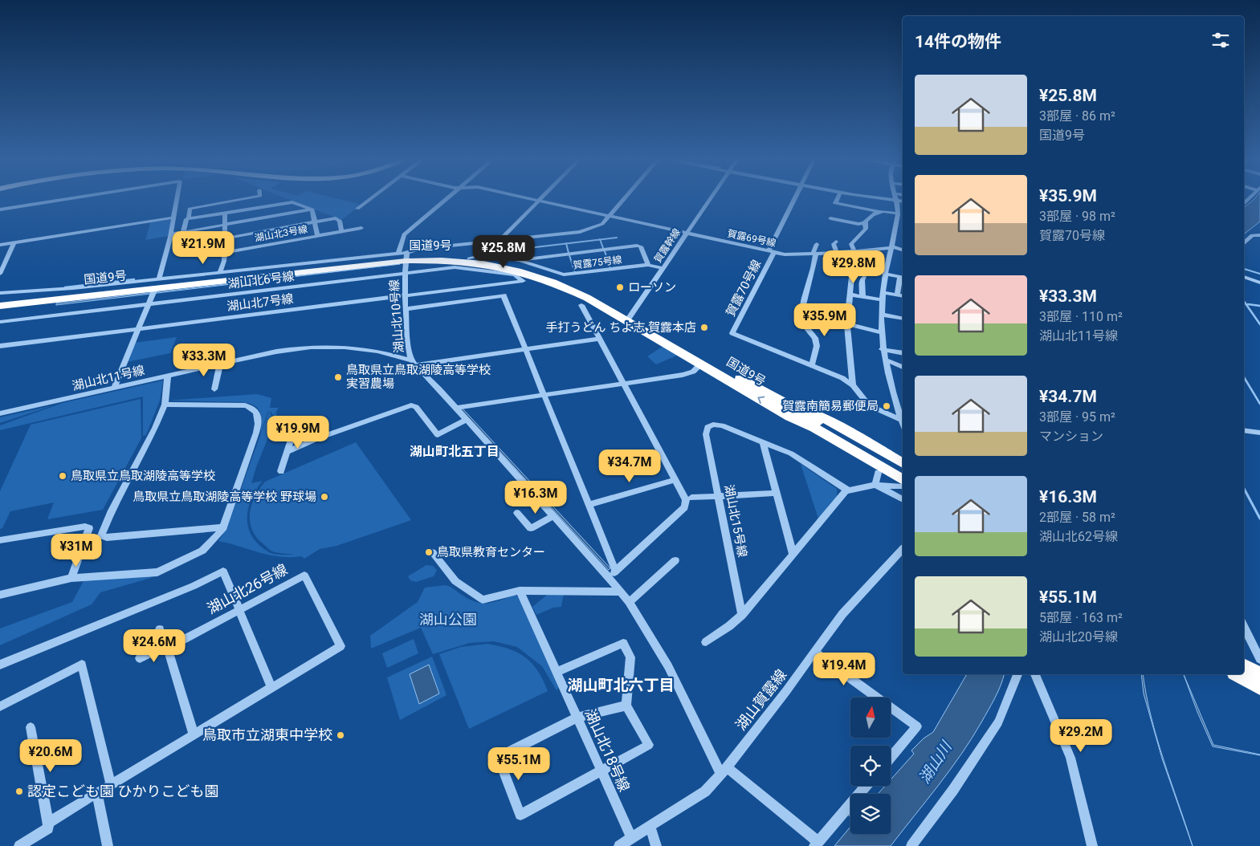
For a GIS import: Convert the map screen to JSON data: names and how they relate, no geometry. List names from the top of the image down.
{
  "streets": {
    "highway": ["国道9号"],
    "street": [
      "湖山北3号線",
      "賀露69号線",
      "賀露幹線",
      "賀露75号線",
      "湖山北6号線",
      "賀露70号線",
      "湖山北7号線",
      "湖山北10号線",
      "湖山北11号線",
      "湖山北15号線",
      "湖山北26号線",
      "湖山賀露線",
      "湖山北18号線"
    ]
  },
  "crossings": [
    ["賀露69号線", "賀露幹線"],
    ["賀露69号線", "賀露70号線"],
    ["国道9号", "賀露幹線"],
    ["国道9号", "賀露75号線"],
    ["国道9号", "湖山北10号線"],
    ["湖山北6号線", "湖山北7号線"],
    ["湖山北6号線", "湖山北10号線"],
    ["湖山北7号線", "湖山北10号線"],
    ["湖山北10号線", "湖山北11号線"],
    ["湖山北10号線", "湖山賀露線"],
    ["湖山賀露線", "湖山北18号線"]
  ],
  "districts": ["湖山町北五丁目", "湖山町北六丁目"],
  "water": ["湖山川"],
  "parks": ["湖山公園"],
  "places": [
    "ローソン",
    "手打うどん ちよ志 賀露本店",
    "鳥取県立鳥取湖陵高等学校 実習農場",
    "賀露南簡易郵便局",
    "鳥取県立鳥取湖陵高等学校",
    "鳥取県立鳥取湖陵高等学校 野球場",
    "鳥取県教育センター",
    "鳥取市立湖東中学校",
    "認定こども園 ひかりこども園"
  ],
  "north": "top",
  "page": {
    "heading": "14件の物件",
    "list": [
      {
        "name": "¥25.8M",
        "note": "3部屋 · 86 m² · 国道9号"
      },
      {
        "name": "¥35.9M",
        "note": "3部屋 · 98 m² · 賀露70号線"
      },
      {
        "name": "¥33.3M",
        "note": "3部屋 · 110 m² · 湖山北11号線"
      },
      {
        "name": "¥34.7M",
        "note": "3部屋 · 95 m² · マンション"
      },
      {
        "name": "¥16.3M",
        "note": "2部屋 · 58 m² · 湖山北62号線"
      },
      {
        "name": "¥55.1M",
        "note": "5部屋 · 163 m² · 湖山北20号線"
      }
    ],
    "price": [
      "¥21.9M",
      "¥25.8M",
      "¥29.8M",
      "¥35.9M",
      "¥33.3M",
      "¥19.9M",
      "¥34.7M",
      "¥16.3M",
      "¥31M",
      "¥24.6M",
      "¥19.4M",
      "¥29.2M",
      "¥20.6M",
      "¥55.1M"
    ]
  }
}
